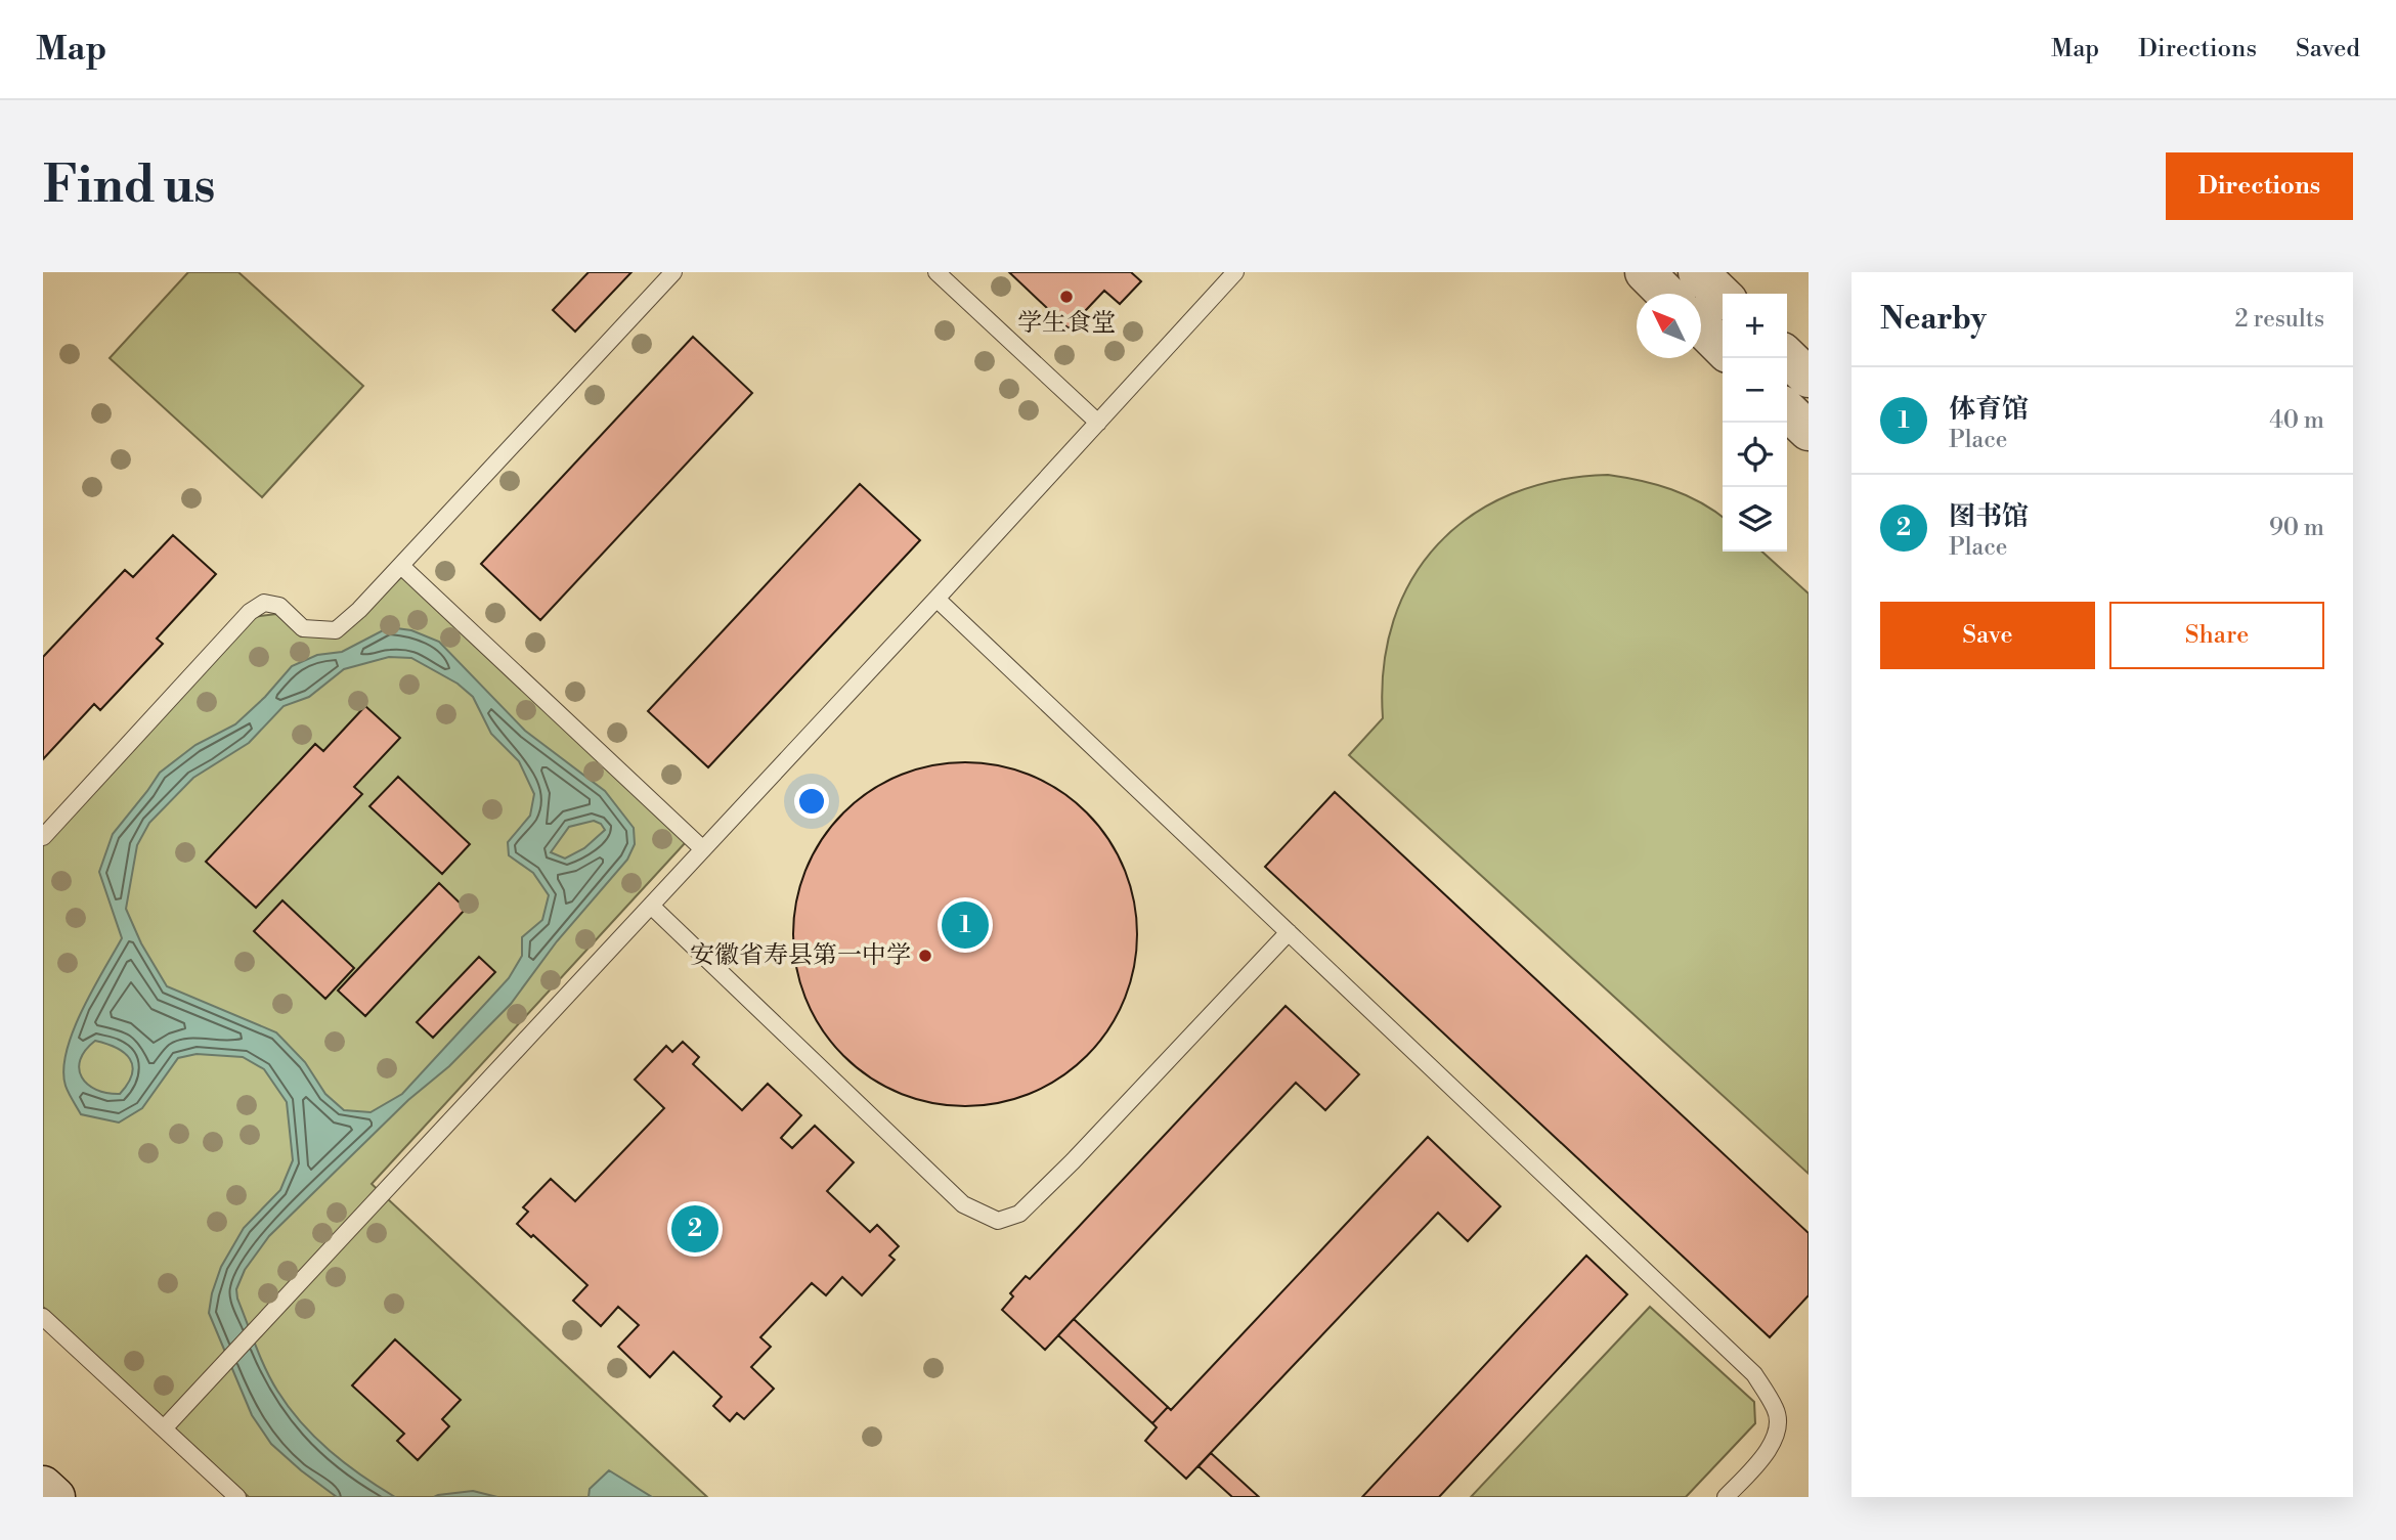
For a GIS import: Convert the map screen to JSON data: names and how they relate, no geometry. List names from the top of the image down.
{
  "places": ["学生食堂", "安徽省寿县第一中学"],
  "north": "top left",
  "page": {
    "header": "Map",
    "nav": ["Map", "Directions", "Saved"],
    "buttons": [
      "Directions",
      ["Save", "Share"]
    ],
    "title": "Find us",
    "heading": ["Nearby", "2 results"],
    "map_buttons": ["+", "−"],
    "list": [
      {
        "mark": "1",
        "name": "体育馆",
        "note": "Place",
        "value": "40 m"
      },
      {
        "mark": "2",
        "name": "图书馆",
        "note": "Place",
        "value": "90 m"
      }
    ],
    "pins": ["1", "2"]
  }
}
